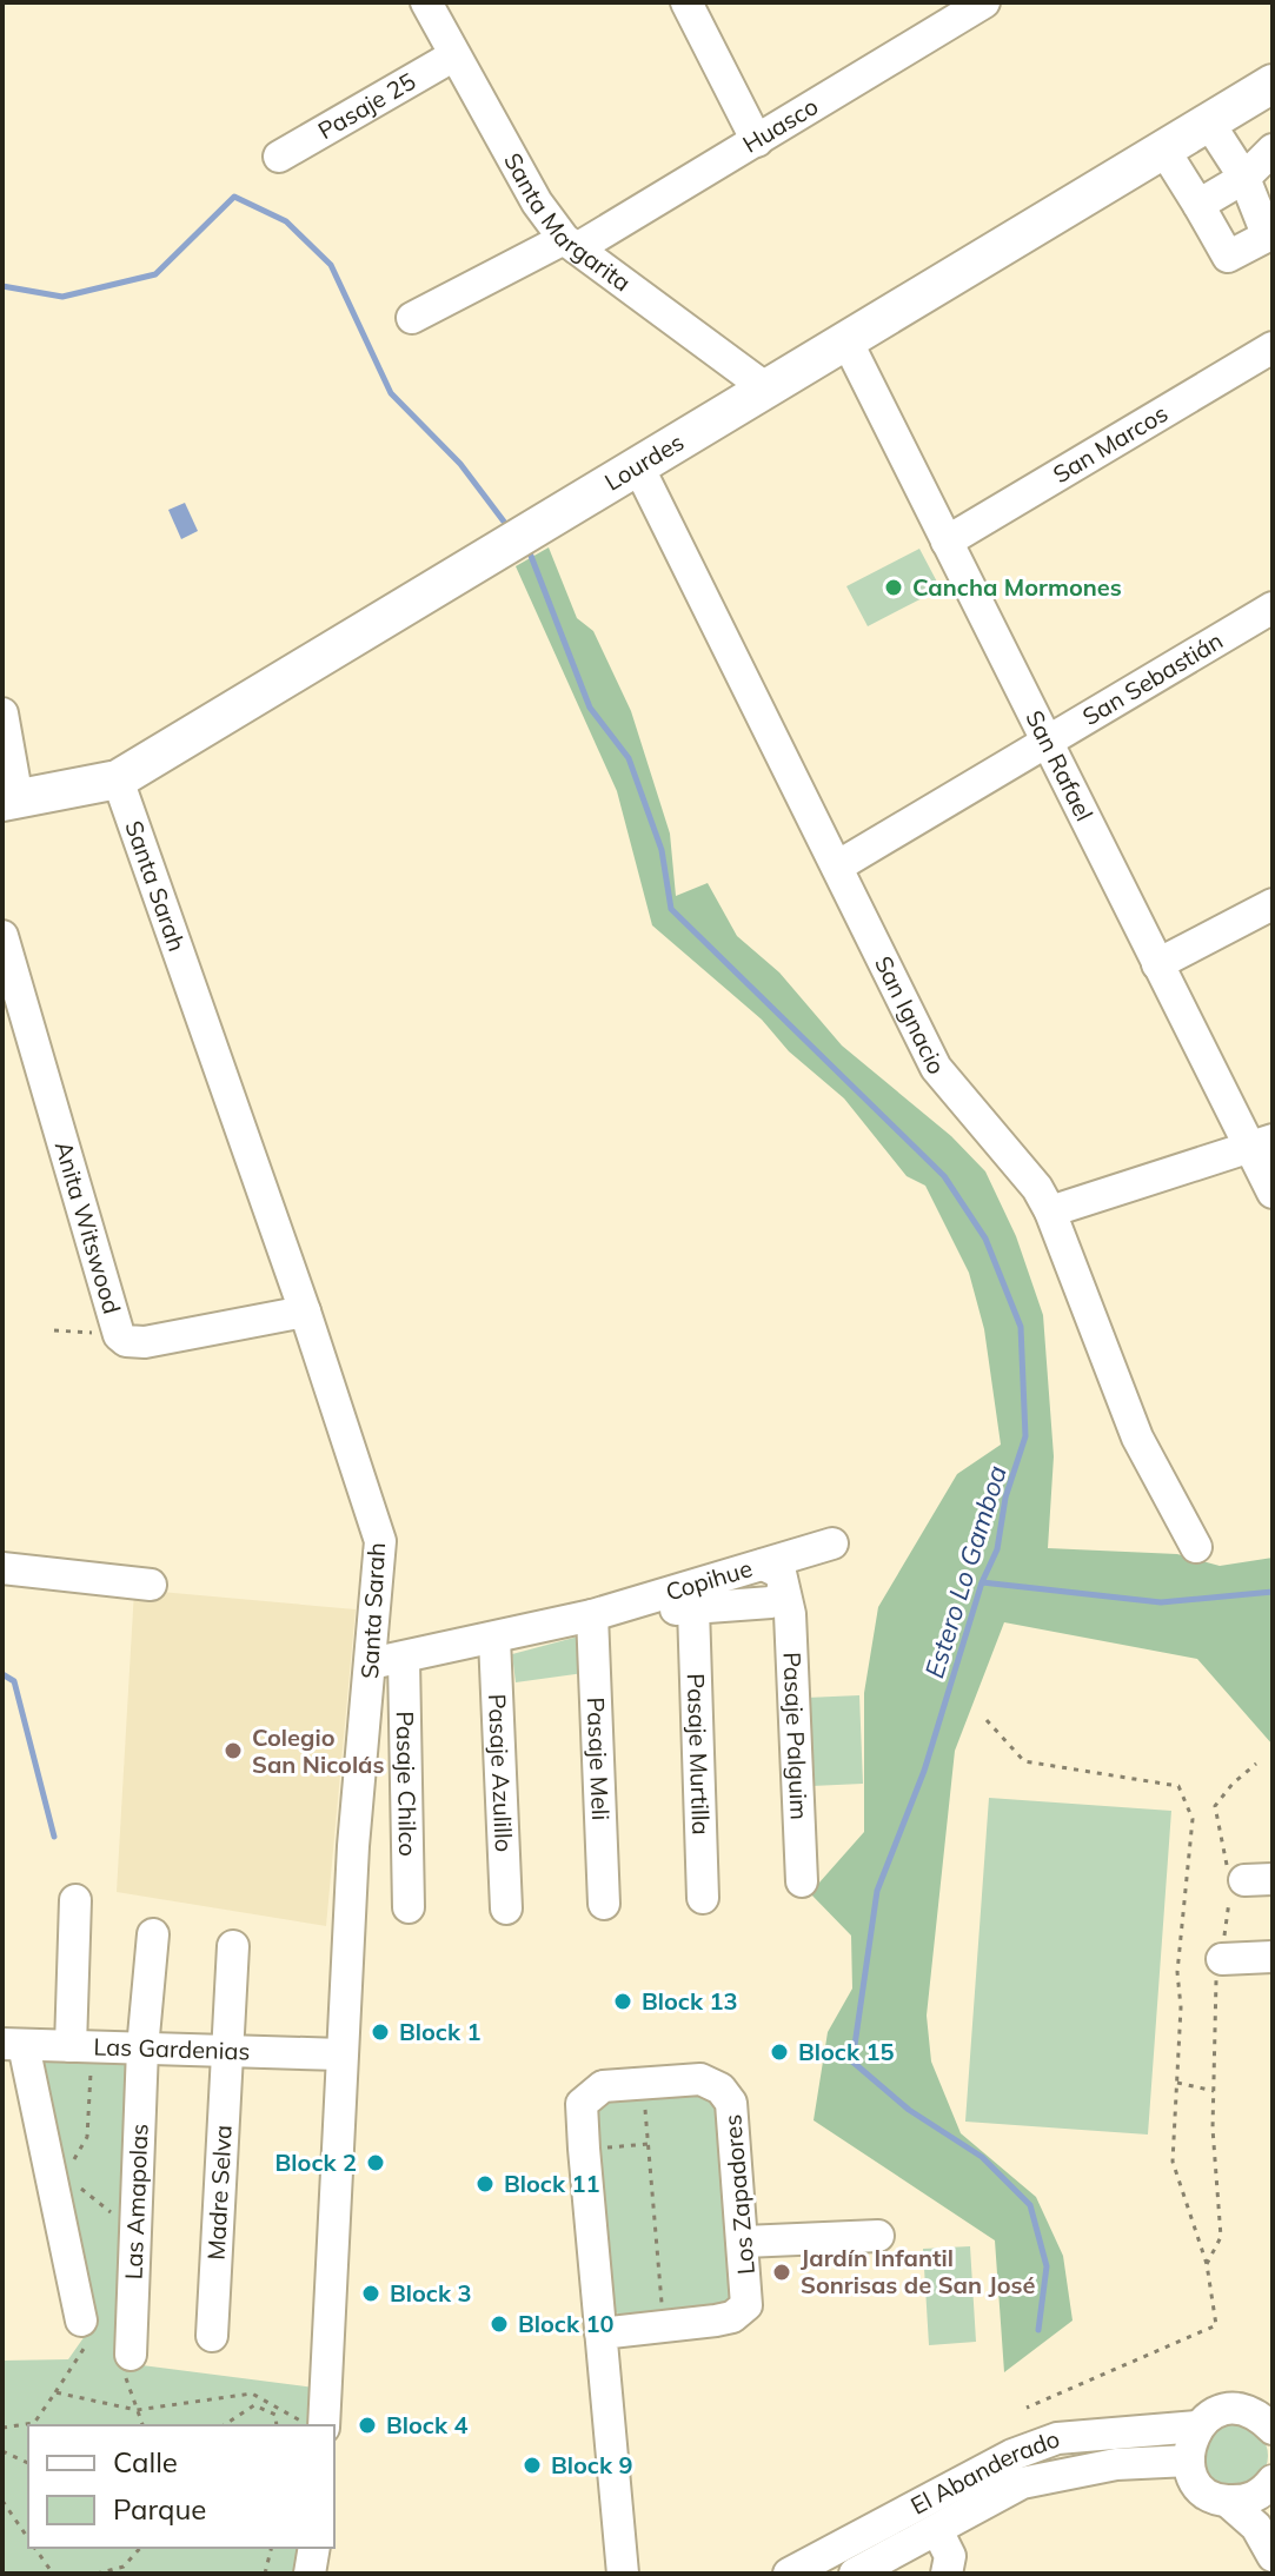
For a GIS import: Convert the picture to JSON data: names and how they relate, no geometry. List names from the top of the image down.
{
  "streets": {
    "main road": ["Lourdes"],
    "street": [
      "Pasaje 25",
      "Huasco",
      "Santa Margarita",
      "San Marcos",
      "San Sebastián",
      "San Rafael",
      "Santa Sarah",
      "San Ignacio",
      "Anita Witswood",
      "Copihue",
      "Pasaje Palguim",
      "Pasaje Murtilla",
      "Pasaje Meli",
      "Pasaje Azulillo",
      "Pasaje Chilco",
      "Las Gardenias",
      "Madre Selva",
      "Los Zapadores",
      "Las Amapolas",
      "El Abanderado"
    ]
  },
  "crossings": [
    ["Pasaje 25", "Santa Margarita"],
    ["Huasco", "Santa Margarita"],
    ["Santa Margarita", "Lourdes"],
    ["San Marcos", "San Rafael"],
    ["Lourdes", "San Rafael"],
    ["Lourdes", "Santa Sarah"],
    ["Lourdes", "San Ignacio"],
    ["San Sebastián", "San Rafael"],
    ["San Sebastián", "San Ignacio"],
    ["Santa Sarah", "Anita Witswood"],
    ["Santa Sarah", "Copihue"],
    ["Santa Sarah", "Las Gardenias"],
    ["Copihue", "Pasaje Palguim"],
    ["Copihue", "Pasaje Murtilla"],
    ["Copihue", "Pasaje Meli"],
    ["Copihue", "Pasaje Azulillo"],
    ["Copihue", "Pasaje Chilco"],
    ["Las Gardenias", "Madre Selva"],
    ["Las Gardenias", "Las Amapolas"]
  ],
  "water": ["Estero Lo Gamboa"],
  "places": [
    "Cancha Mormones",
    "Colegio San Nicolás",
    "Block 13",
    "Block 1",
    "Block 15",
    "Block 2",
    "Block 11",
    "Jardín Infantil Sonrisas de San José",
    "Block 3",
    "Block 10",
    "Block 4",
    "Block 9"
  ],
  "legend": ["Calle", "Parque"]
}
